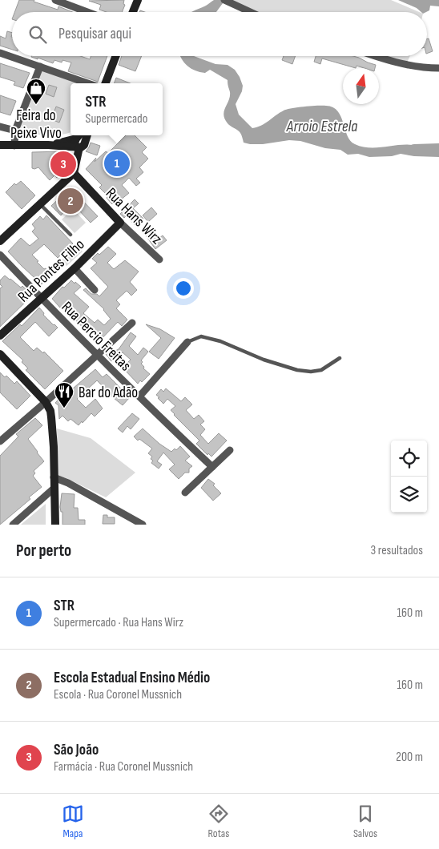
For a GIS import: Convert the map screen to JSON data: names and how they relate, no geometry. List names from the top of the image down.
{
  "streets": {
    "main road": ["Rua Hans Wirz", "Rua Pontes Filho"],
    "street": ["Rua Percio Freitas"]
  },
  "crossings": [
    ["Rua Hans Wirz", "Rua Pontes Filho"],
    ["Rua Pontes Filho", "Rua Percio Freitas"]
  ],
  "water": ["Arroio Estrela"],
  "places": {
    "shop": ["Feira do Peixe Vivo"],
    "restaurant": ["Bar do Adão"]
  },
  "north": "top",
  "page": {
    "search": "Pesquisar aqui",
    "popup": ["STR", "Supermercado"],
    "pins": ["1", "3", "2"],
    "heading": ["Por perto", "3 resultados"],
    "list": [
      {
        "mark": "1",
        "name": "STR",
        "note": "Supermercado · Rua Hans Wirz",
        "value": "160 m"
      },
      {
        "mark": "2",
        "name": "Escola Estadual Ensino Médio",
        "note": "Escola · Rua Coronel Mussnich",
        "value": "160 m"
      },
      {
        "mark": "3",
        "name": "São João",
        "note": "Farmácia · Rua Coronel Mussnich",
        "value": "200 m"
      }
    ],
    "nav": ["Mapa", "Rotas", "Salvos"]
  }
}
